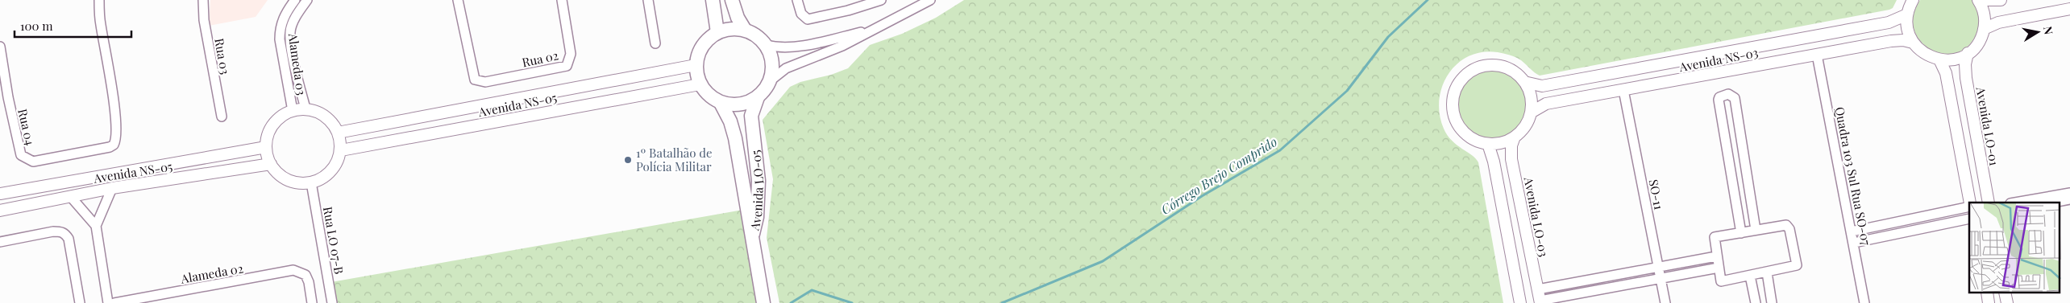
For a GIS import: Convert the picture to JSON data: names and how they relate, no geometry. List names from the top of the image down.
{
  "streets": {
    "main road": ["Avenida LO-05"],
    "street": [
      "Rua 03",
      "Rua 02",
      "Avenida NS-03",
      "Alameda 03",
      "Avenida NS-05",
      "Avenida LO-01",
      "Rua 04",
      "Quadra 103 Sul Rua SO-07",
      "SO-11",
      "Avenida LO-03",
      "Rua LO 07-B",
      "Alameda 02"
    ]
  },
  "crossings": [
    ["Avenida NS-03", "Quadra 103 Sul Rua SO-07"],
    ["Avenida NS-03", "SO-11"],
    ["Avenida NS-03", "Avenida LO-03"],
    ["Alameda 03", "Avenida NS-05"],
    ["Alameda 03", "Rua LO 07-B"],
    ["Avenida NS-05", "Avenida LO-05"],
    ["Avenida NS-05", "Rua LO 07-B"]
  ],
  "water": ["Córrego Brejo Comprido"],
  "places": ["1º Batalhão de Polícia Militar"],
  "scale_bar": "100 m",
  "north": "right"
}
